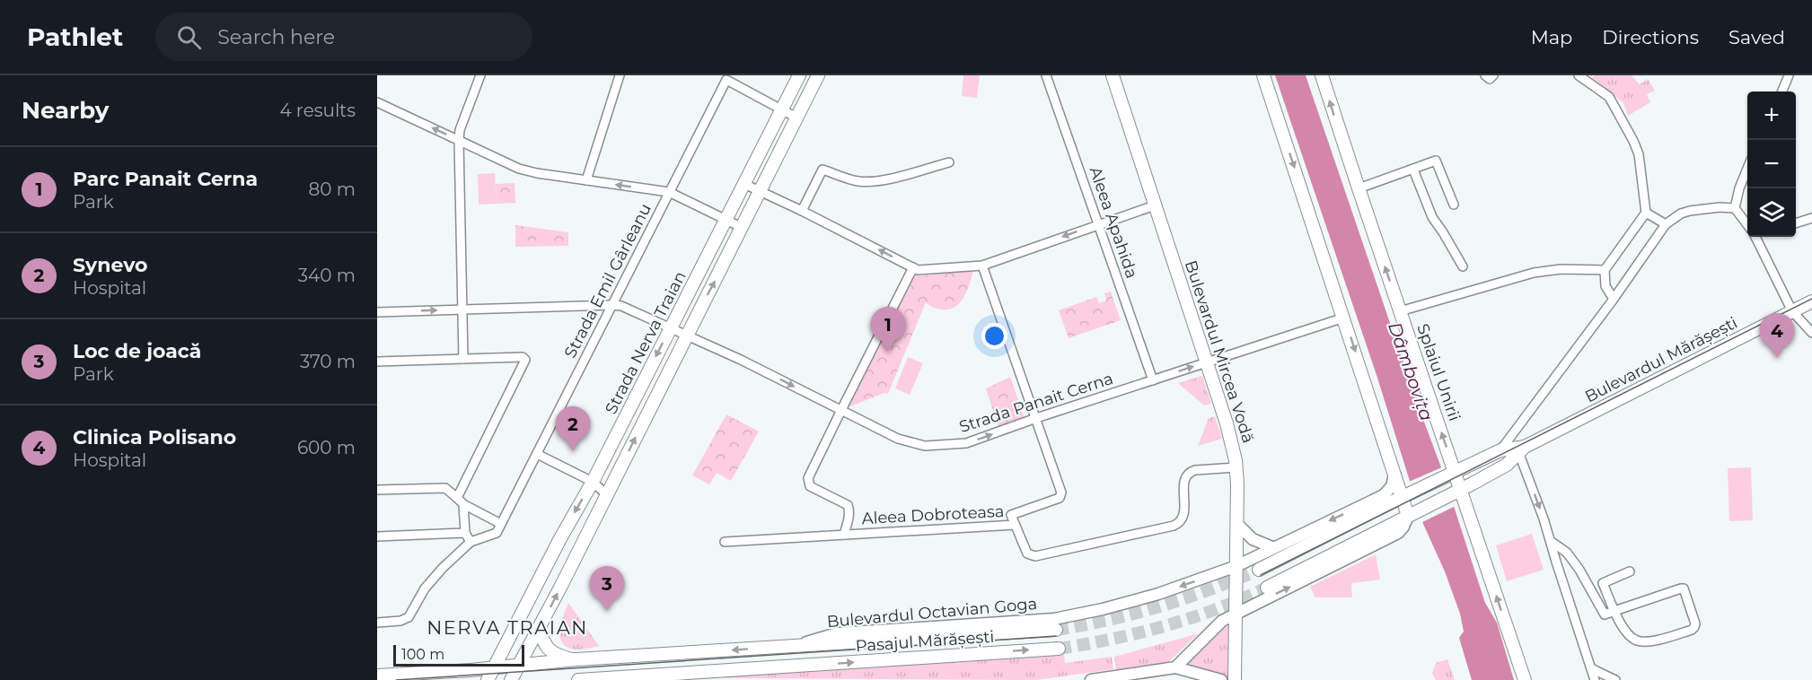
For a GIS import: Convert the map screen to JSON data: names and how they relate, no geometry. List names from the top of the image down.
{
  "streets": {
    "main road": [
      "Strada Nerva Traian",
      "Bulevardul Mircea Vodă",
      "Bulevardul Mărășești",
      "Splaiul Unirii",
      "Bulevardul Octavian Goga",
      "Pasajul Mărășești"
    ],
    "street": [
      "Aleea Apahida",
      "Strada Emil Gârleanu",
      "Strada Panait Cerna",
      "Aleea Dobroteasa"
    ]
  },
  "crossings": [
    ["Aleea Apahida", "Strada Panait Cerna"],
    ["Strada Emil Gârleanu", "Strada Nerva Traian"],
    ["Strada Emil Gârleanu", "Strada Panait Cerna"],
    ["Strada Nerva Traian", "Strada Panait Cerna"],
    ["Strada Nerva Traian", "Bulevardul Octavian Goga"],
    ["Bulevardul Mircea Vodă", "Strada Panait Cerna"],
    ["Bulevardul Mircea Vodă", "Aleea Dobroteasa"],
    ["Bulevardul Mircea Vodă", "Bulevardul Octavian Goga"],
    ["Bulevardul Mărășești", "Splaiul Unirii"],
    ["Bulevardul Octavian Goga", "Pasajul Mărășești"]
  ],
  "one_way": ["Strada Panait Cerna", "Bulevardul Octavian Goga"],
  "districts": ["NERVA TRAIAN"],
  "water": ["Dâmbovița"],
  "scale_bar": "100 m",
  "page": {
    "header": "Pathlet",
    "search": "Search here",
    "nav": ["Map", "Directions", "Saved"],
    "heading": ["Nearby", "4 results"],
    "map_buttons": ["+", "−"],
    "list": [
      {
        "mark": "1",
        "name": "Parc Panait Cerna",
        "note": "Park",
        "value": "80 m"
      },
      {
        "mark": "2",
        "name": "Synevo",
        "note": "Hospital",
        "value": "340 m"
      },
      {
        "mark": "3",
        "name": "Loc de joacă",
        "note": "Park",
        "value": "370 m"
      },
      {
        "mark": "4",
        "name": "Clinica Polisano",
        "note": "Hospital",
        "value": "600 m"
      }
    ],
    "pins": [
      "1",
      "4",
      "2",
      "3"
    ],
    "scale": "100 m"
  }
}
